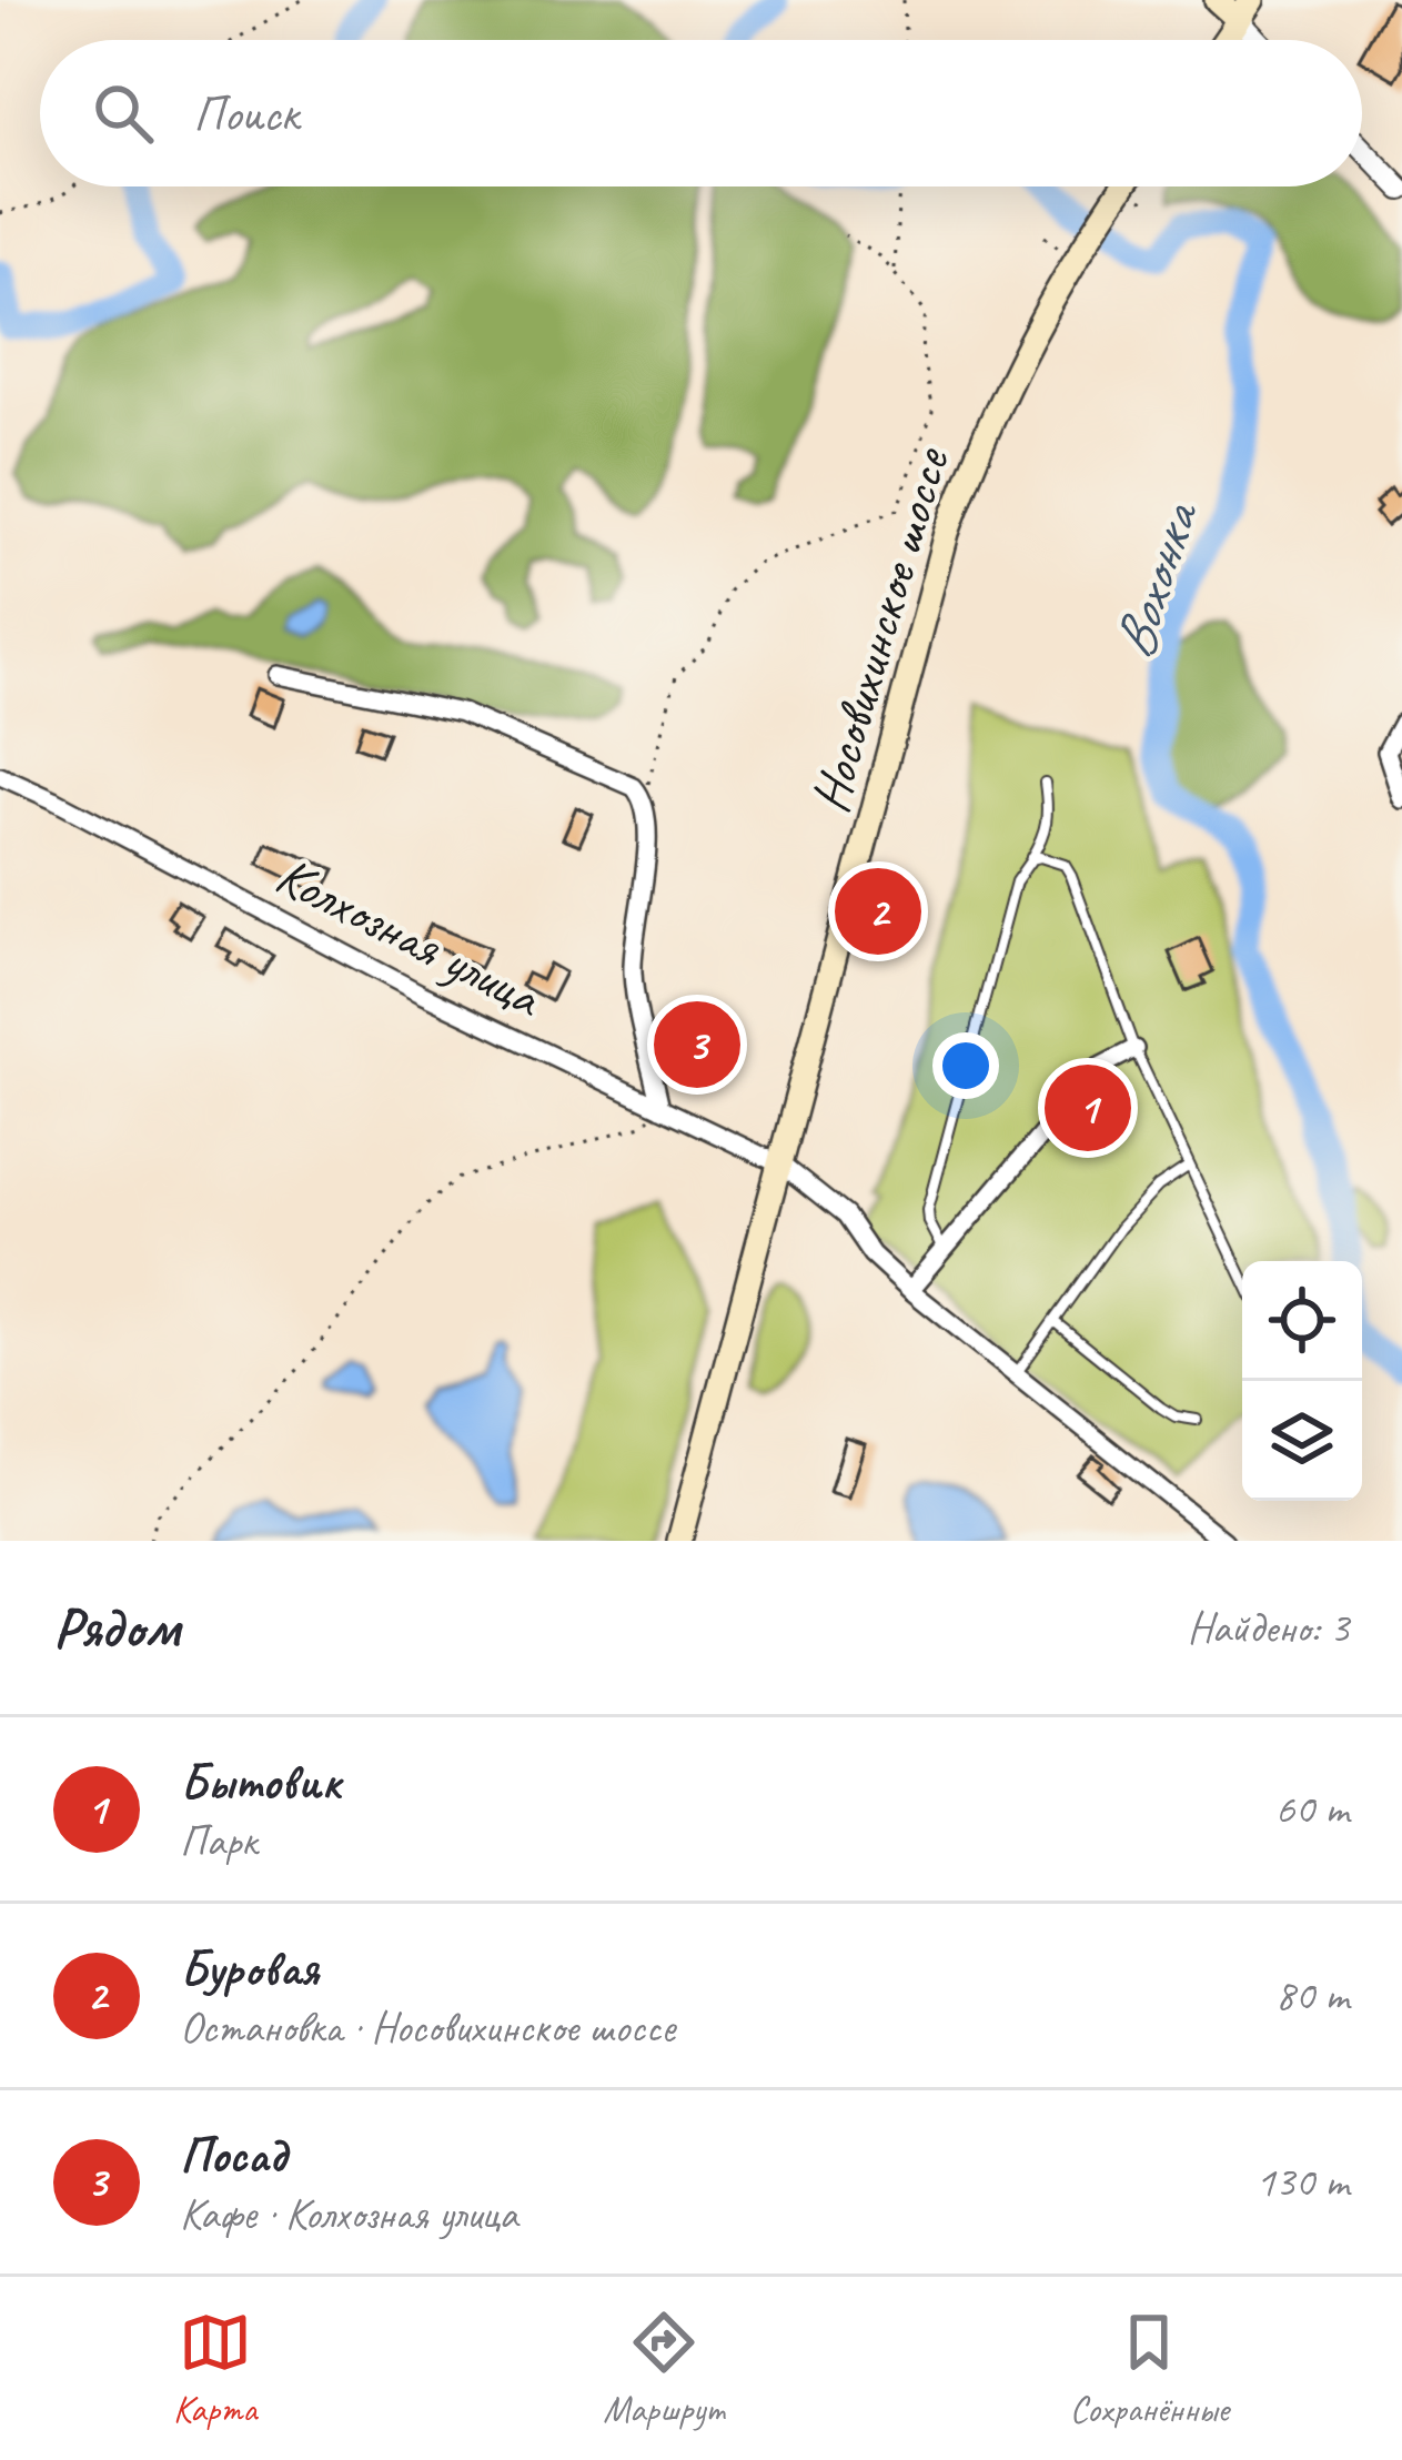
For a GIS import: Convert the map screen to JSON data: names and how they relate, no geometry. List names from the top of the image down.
{
  "streets": {
    "main road": ["Носовихинское шоссе"],
    "street": ["Колхозная улица"]
  },
  "crossings": [
    ["Носовихинское шоссе", "Колхозная улица"]
  ],
  "water": ["Вохонка"],
  "page": {
    "search": "Поиск",
    "pins": ["2", "3", "1"],
    "heading": ["Рядом", "Найдено: 3"],
    "list": [
      {
        "mark": "1",
        "name": "Бытовик",
        "note": "Парк",
        "value": "60 m"
      },
      {
        "mark": "2",
        "name": "Буровая",
        "note": "Остановка · Носовихинское шоссе",
        "value": "80 m"
      },
      {
        "mark": "3",
        "name": "Посад",
        "note": "Кафе · Колхозная улица",
        "value": "130 m"
      }
    ],
    "nav": ["Карта", "Маршрут", "Сохранённые"]
  }
}
